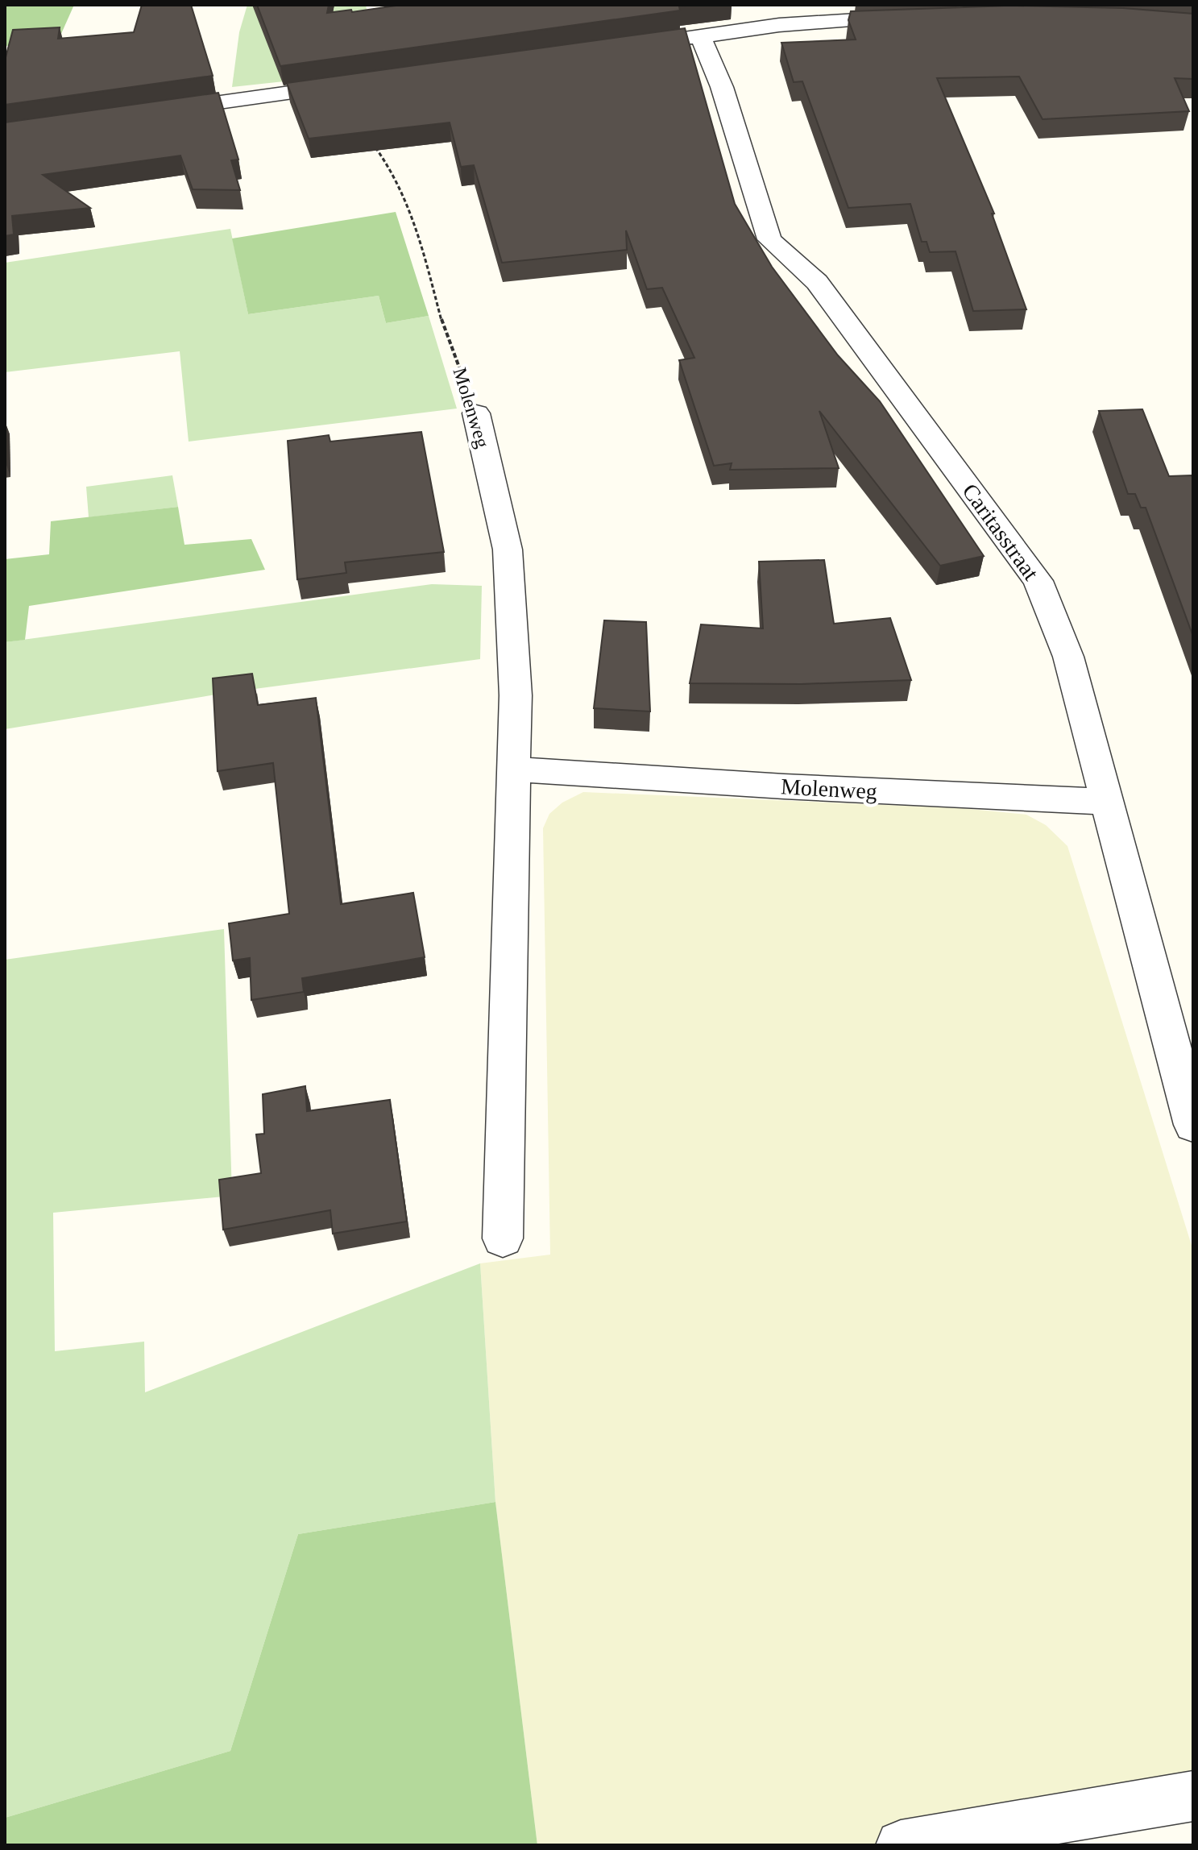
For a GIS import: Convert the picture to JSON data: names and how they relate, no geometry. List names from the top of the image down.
{
  "streets": {
    "street": ["Molenweg", "Caritasstraat"]
  },
  "crossings": [
    ["Molenweg", "Caritasstraat"]
  ]
}
